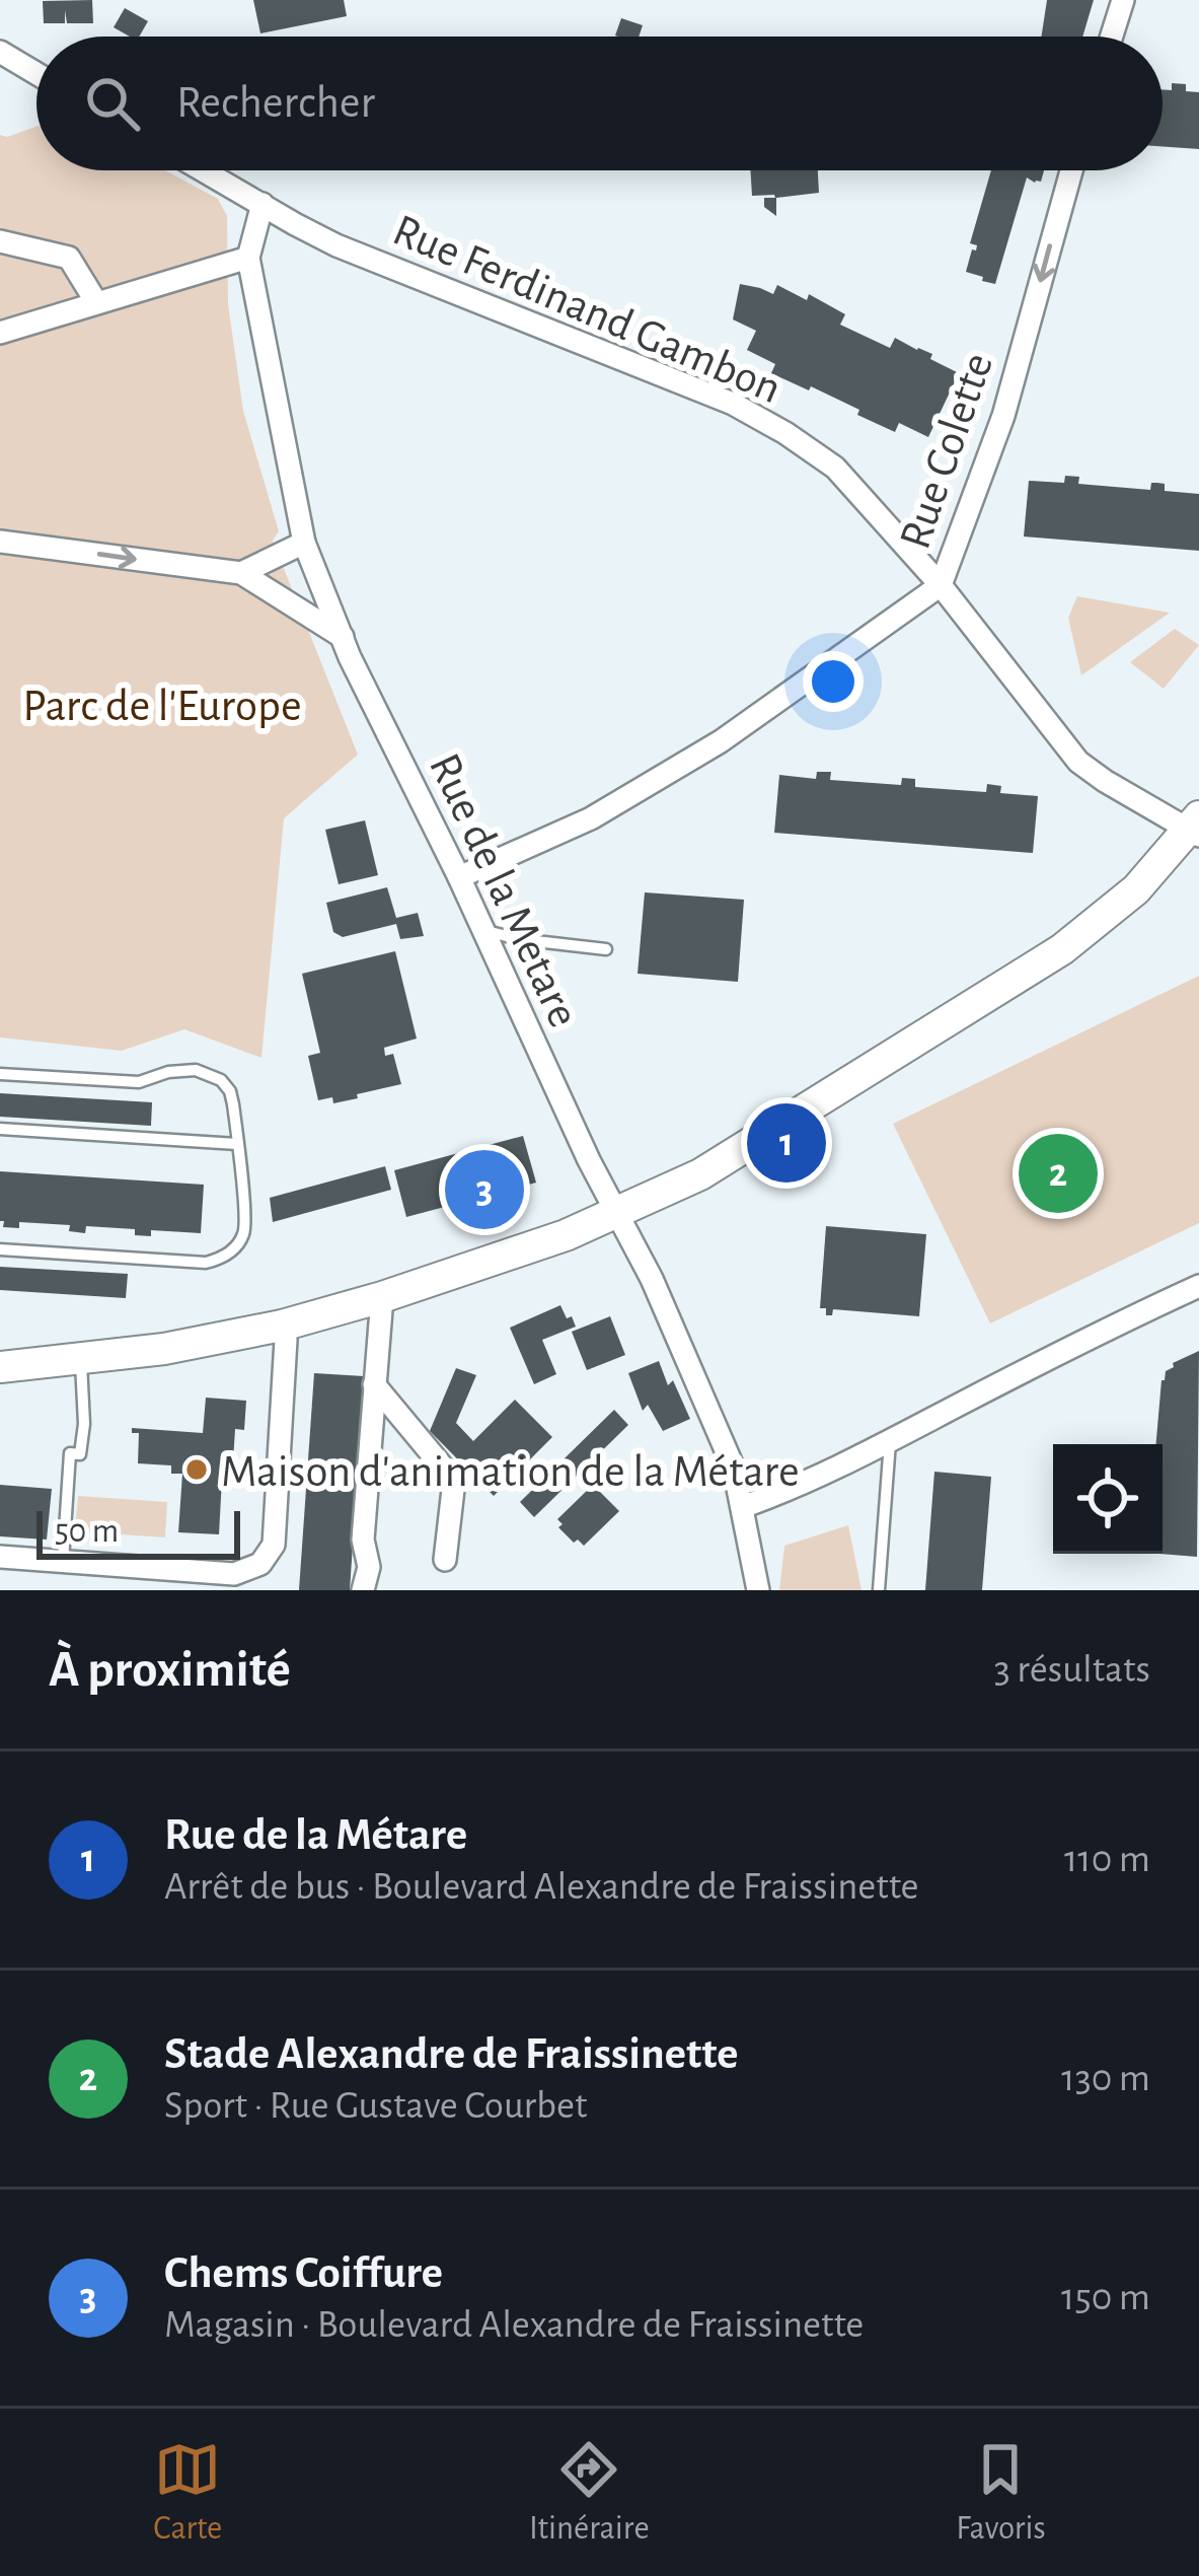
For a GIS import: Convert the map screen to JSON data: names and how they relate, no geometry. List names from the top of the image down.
{
  "streets": {
    "street": ["Rue Ferdinand Gambon", "Rue Colette", "Rue de la Metare"]
  },
  "crossings": [
    ["Rue Ferdinand Gambon", "Rue Colette"],
    ["Rue Ferdinand Gambon", "Rue de la Metare"],
    ["Rue Colette", "Rue de la Metare"]
  ],
  "one_way": ["Rue Colette"],
  "parks": ["Parc de l'Europe"],
  "places": ["Maison d'animation de la Métare"],
  "scale_bar": "50 m",
  "page": {
    "search": "Rechercher",
    "pins": ["1", "2", "3"],
    "scale": "50 m",
    "heading": ["À proximité", "3 résultats"],
    "list": [
      {
        "mark": "1",
        "name": "Rue de la Métare",
        "note": "Arrêt de bus · Boulevard Alexandre de Fraissinette",
        "value": "110 m"
      },
      {
        "mark": "2",
        "name": "Stade Alexandre de Fraissinette",
        "note": "Sport · Rue Gustave Courbet",
        "value": "130 m"
      },
      {
        "mark": "3",
        "name": "Chems Coiffure",
        "note": "Magasin · Boulevard Alexandre de Fraissinette",
        "value": "150 m"
      }
    ],
    "nav": ["Carte", "Itinéraire", "Favoris"]
  }
}
